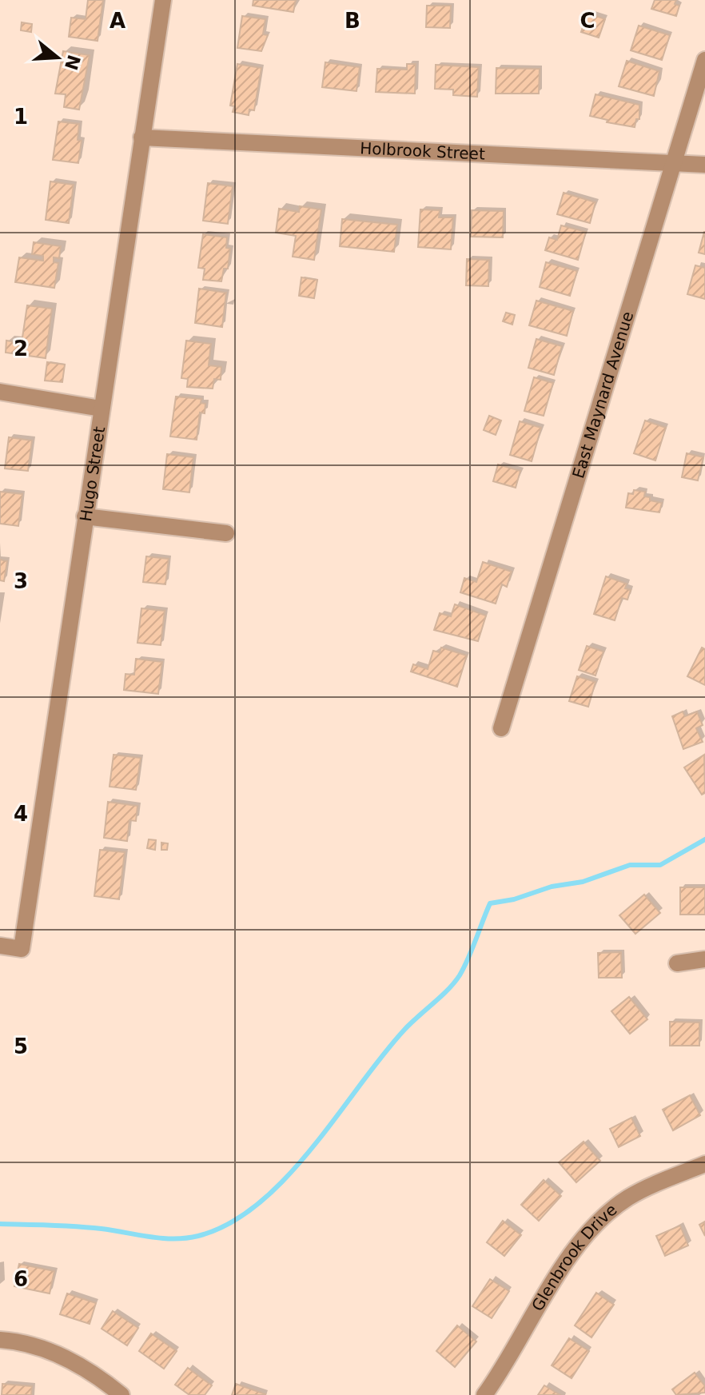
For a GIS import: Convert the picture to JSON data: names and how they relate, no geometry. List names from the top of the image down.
{
  "streets": {
    "street": [
      "Holbrook Street",
      "East Maynard Avenue",
      "Hugo Street",
      "Glenbrook Drive"
    ]
  },
  "crossings": [
    ["Holbrook Street", "East Maynard Avenue"],
    ["Holbrook Street", "Hugo Street"]
  ],
  "north": "right",
  "grid": {
    "columns": ["A", "B", "C"],
    "rows": [
      "1",
      "2",
      "3",
      "4",
      "5",
      "6"
    ]
  }
}
